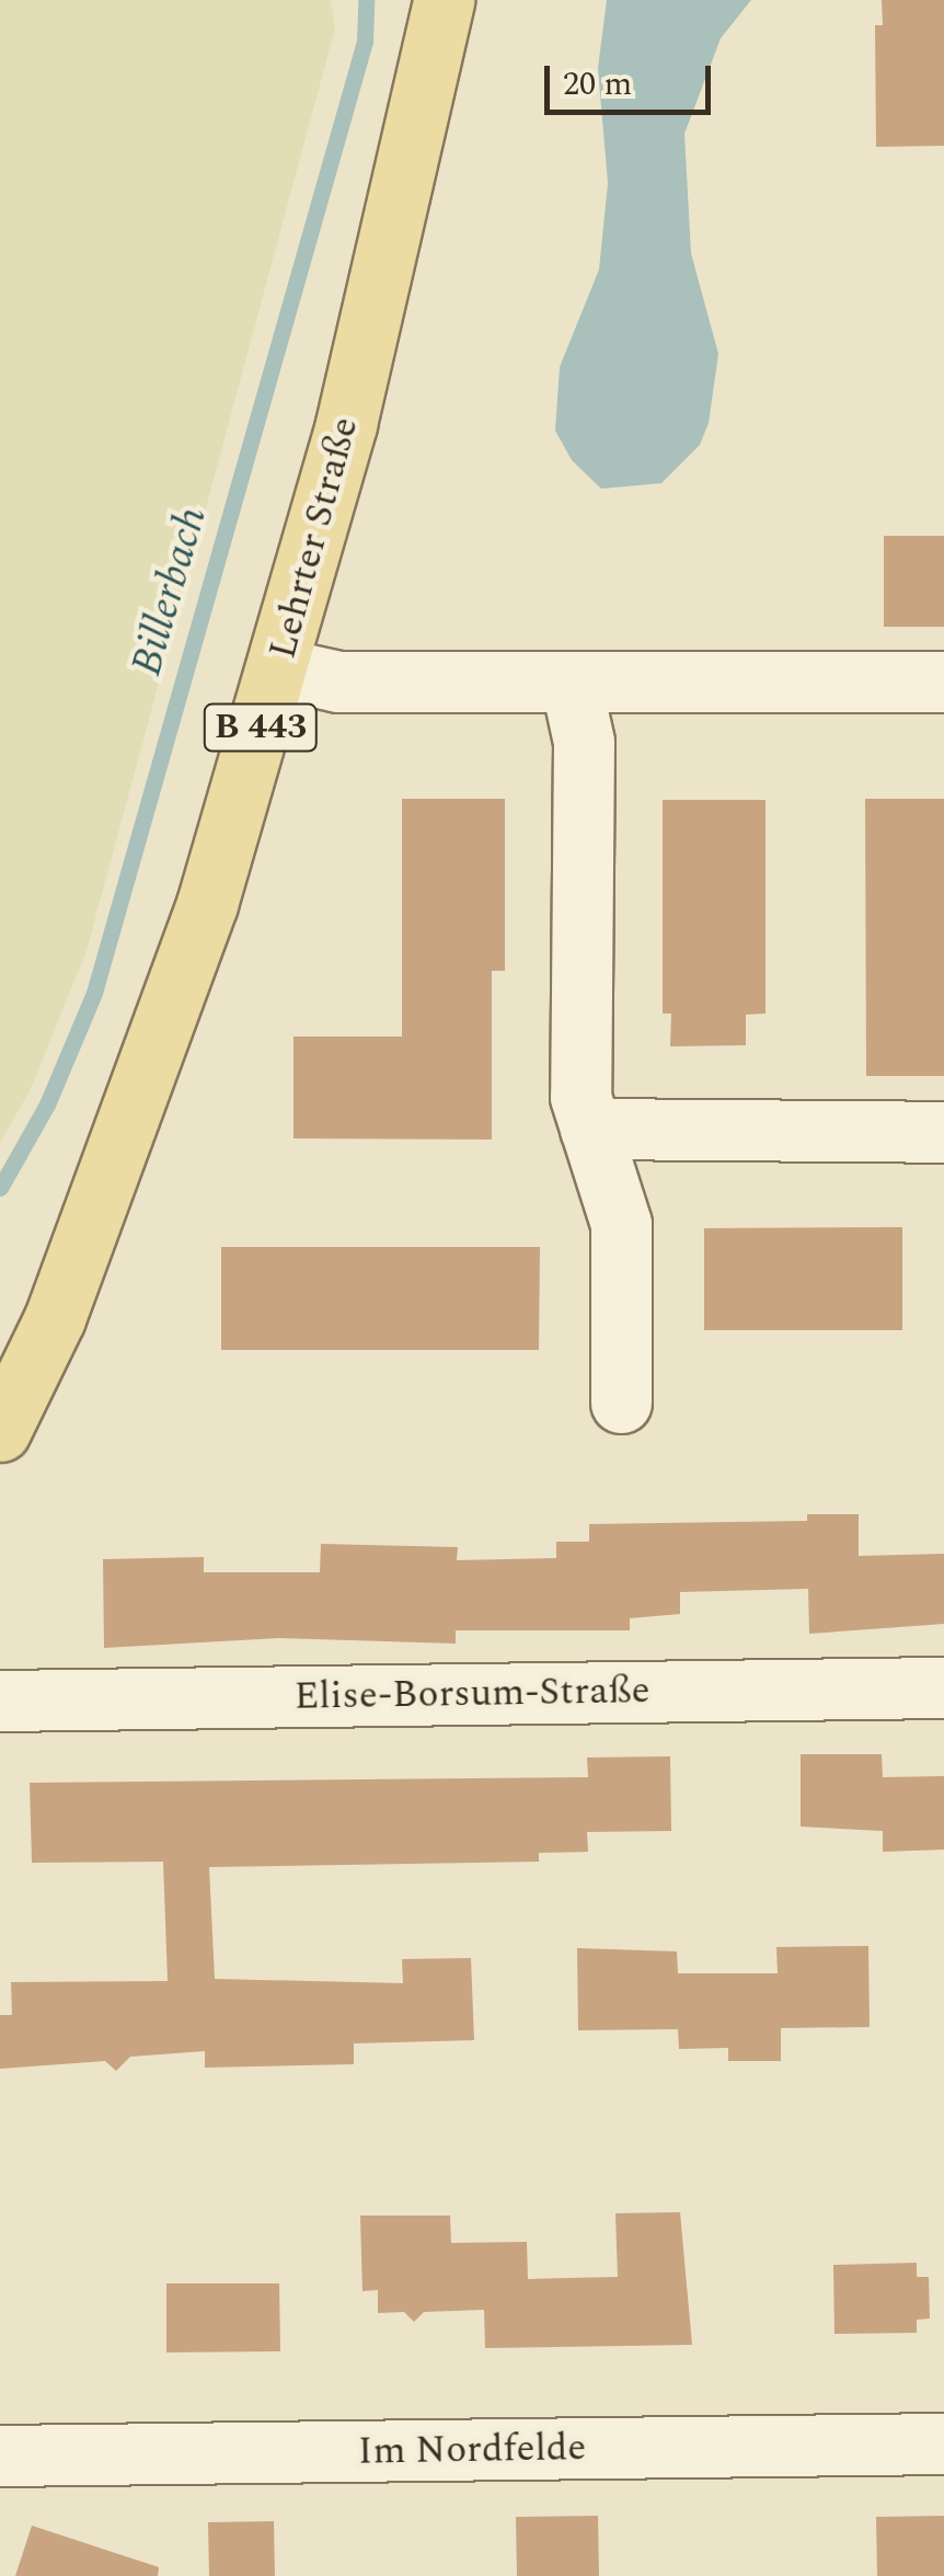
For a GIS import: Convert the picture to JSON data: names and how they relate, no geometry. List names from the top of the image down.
{
  "streets": {
    "main road": ["Lehrter Straße", "B 443"],
    "street": ["Elise-Borsum-Straße", "Im Nordfelde"]
  },
  "water": ["Billerbach"],
  "scale_bar": "20 m"
}
